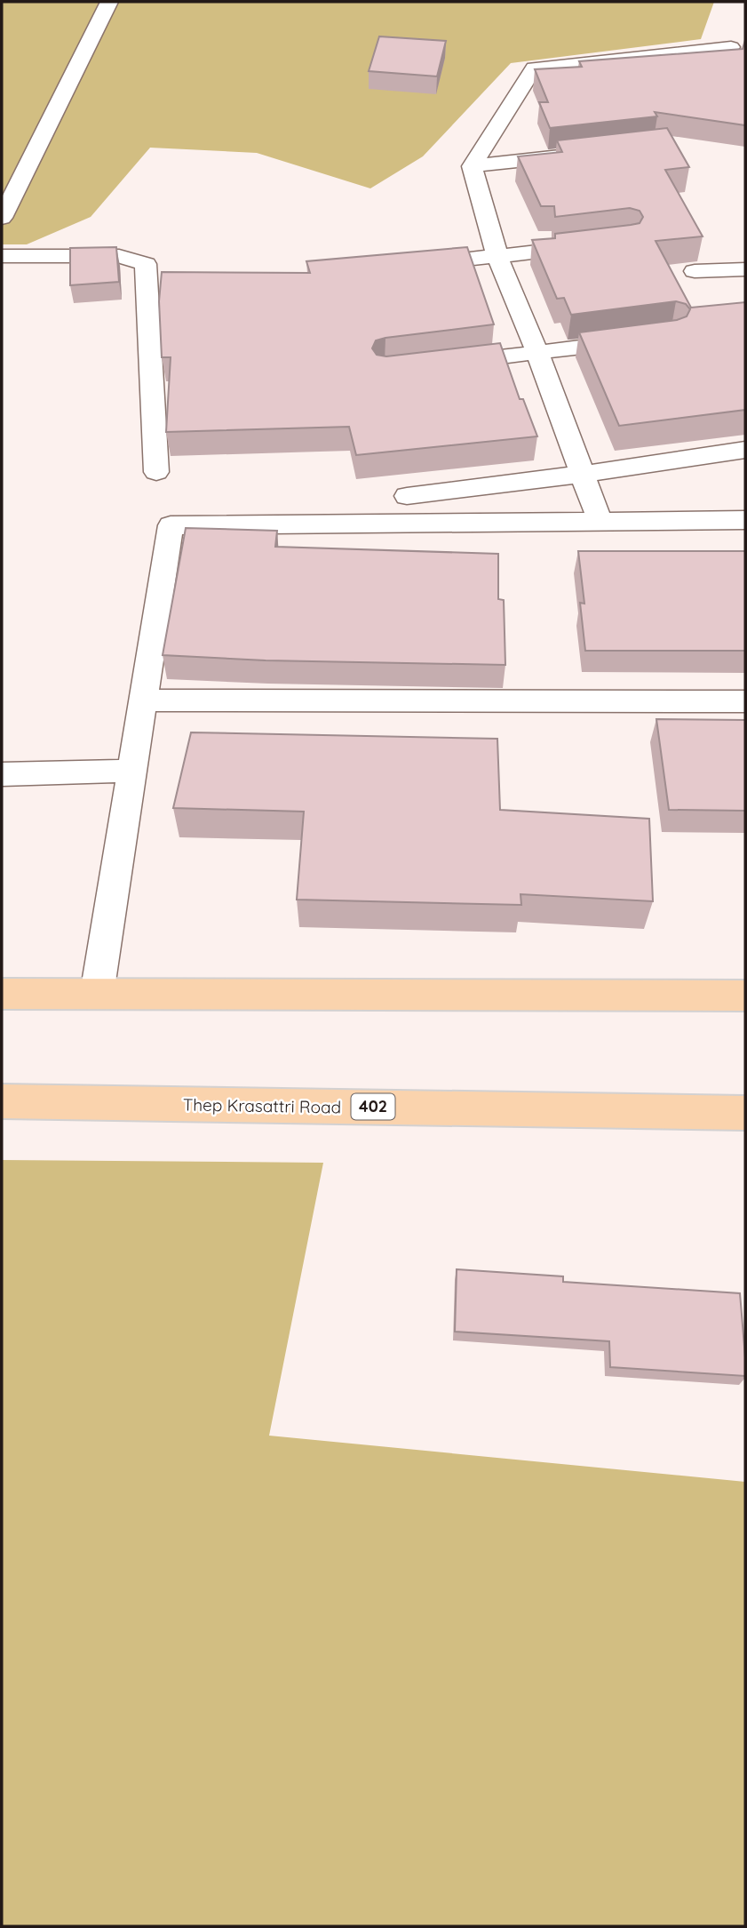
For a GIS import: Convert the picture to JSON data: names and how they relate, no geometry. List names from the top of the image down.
{
  "streets": {
    "main road": ["Thep Krasattri Road", "402"]
  }
}
